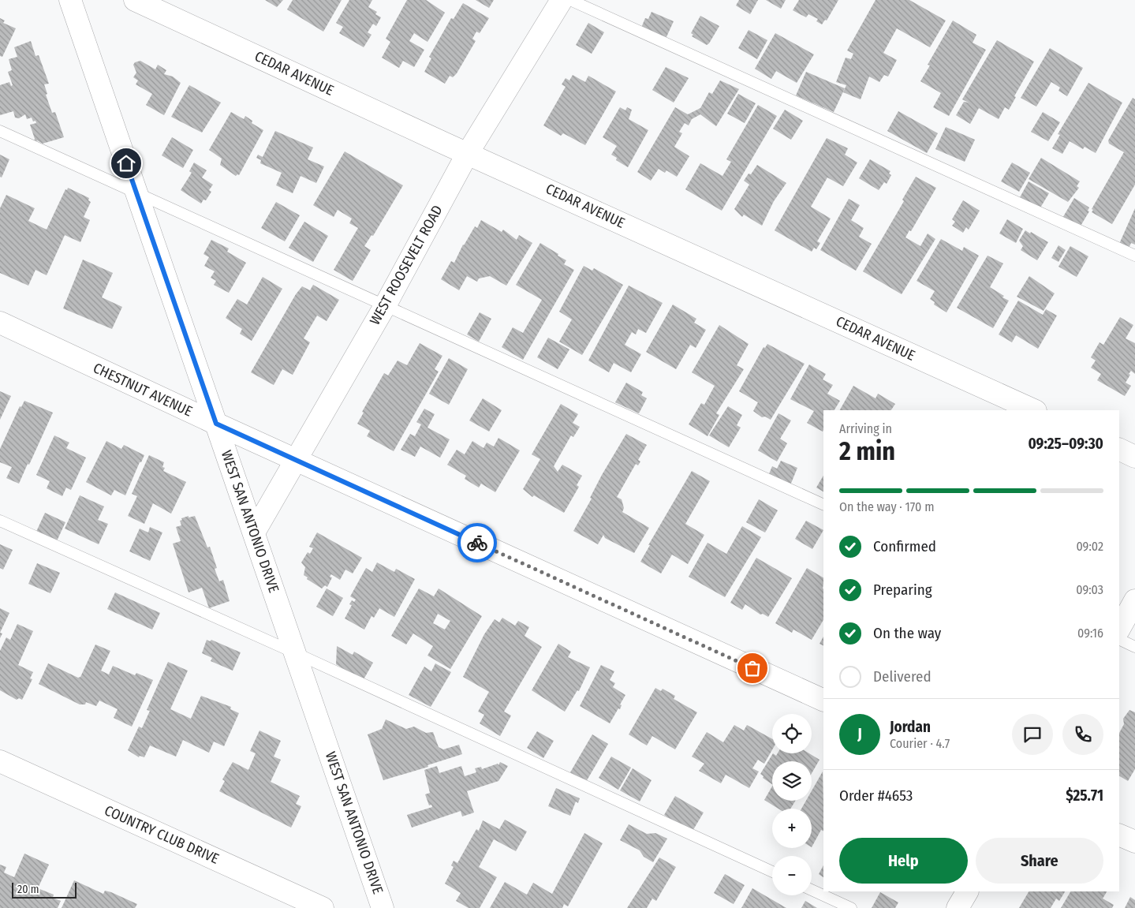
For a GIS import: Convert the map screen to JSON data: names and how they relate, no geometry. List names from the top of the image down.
{
  "streets": {
    "street": [
      "CEDAR AVENUE",
      "WEST ROOSEVELT ROAD",
      "CHESTNUT AVENUE",
      "WEST SAN ANTONIO DRIVE",
      "COUNTRY CLUB DRIVE"
    ]
  },
  "crossings": [
    ["CEDAR AVENUE", "WEST ROOSEVELT ROAD"],
    ["WEST ROOSEVELT ROAD", "CHESTNUT AVENUE"],
    ["WEST ROOSEVELT ROAD", "WEST SAN ANTONIO DRIVE"],
    ["CHESTNUT AVENUE", "WEST SAN ANTONIO DRIVE"]
  ],
  "scale_bar": "20 m",
  "page": {
    "heading": ["2 min", "Arriving in", "09:25–09:30"],
    "panel": [
      "Jordan",
      "Courier · 4.7",
      "Order #4653",
      "$25.71"
    ],
    "bar": "On the way · 170 m",
    "list": [
      ["Confirmed", "09:02"],
      ["Preparing", "09:03"],
      ["On the way", "09:16"],
      "Delivered"
    ],
    "map_buttons": ["+", "−"],
    "round": "J",
    "buttons": ["Help", "Share"],
    "scale": "20 m"
  }
}
